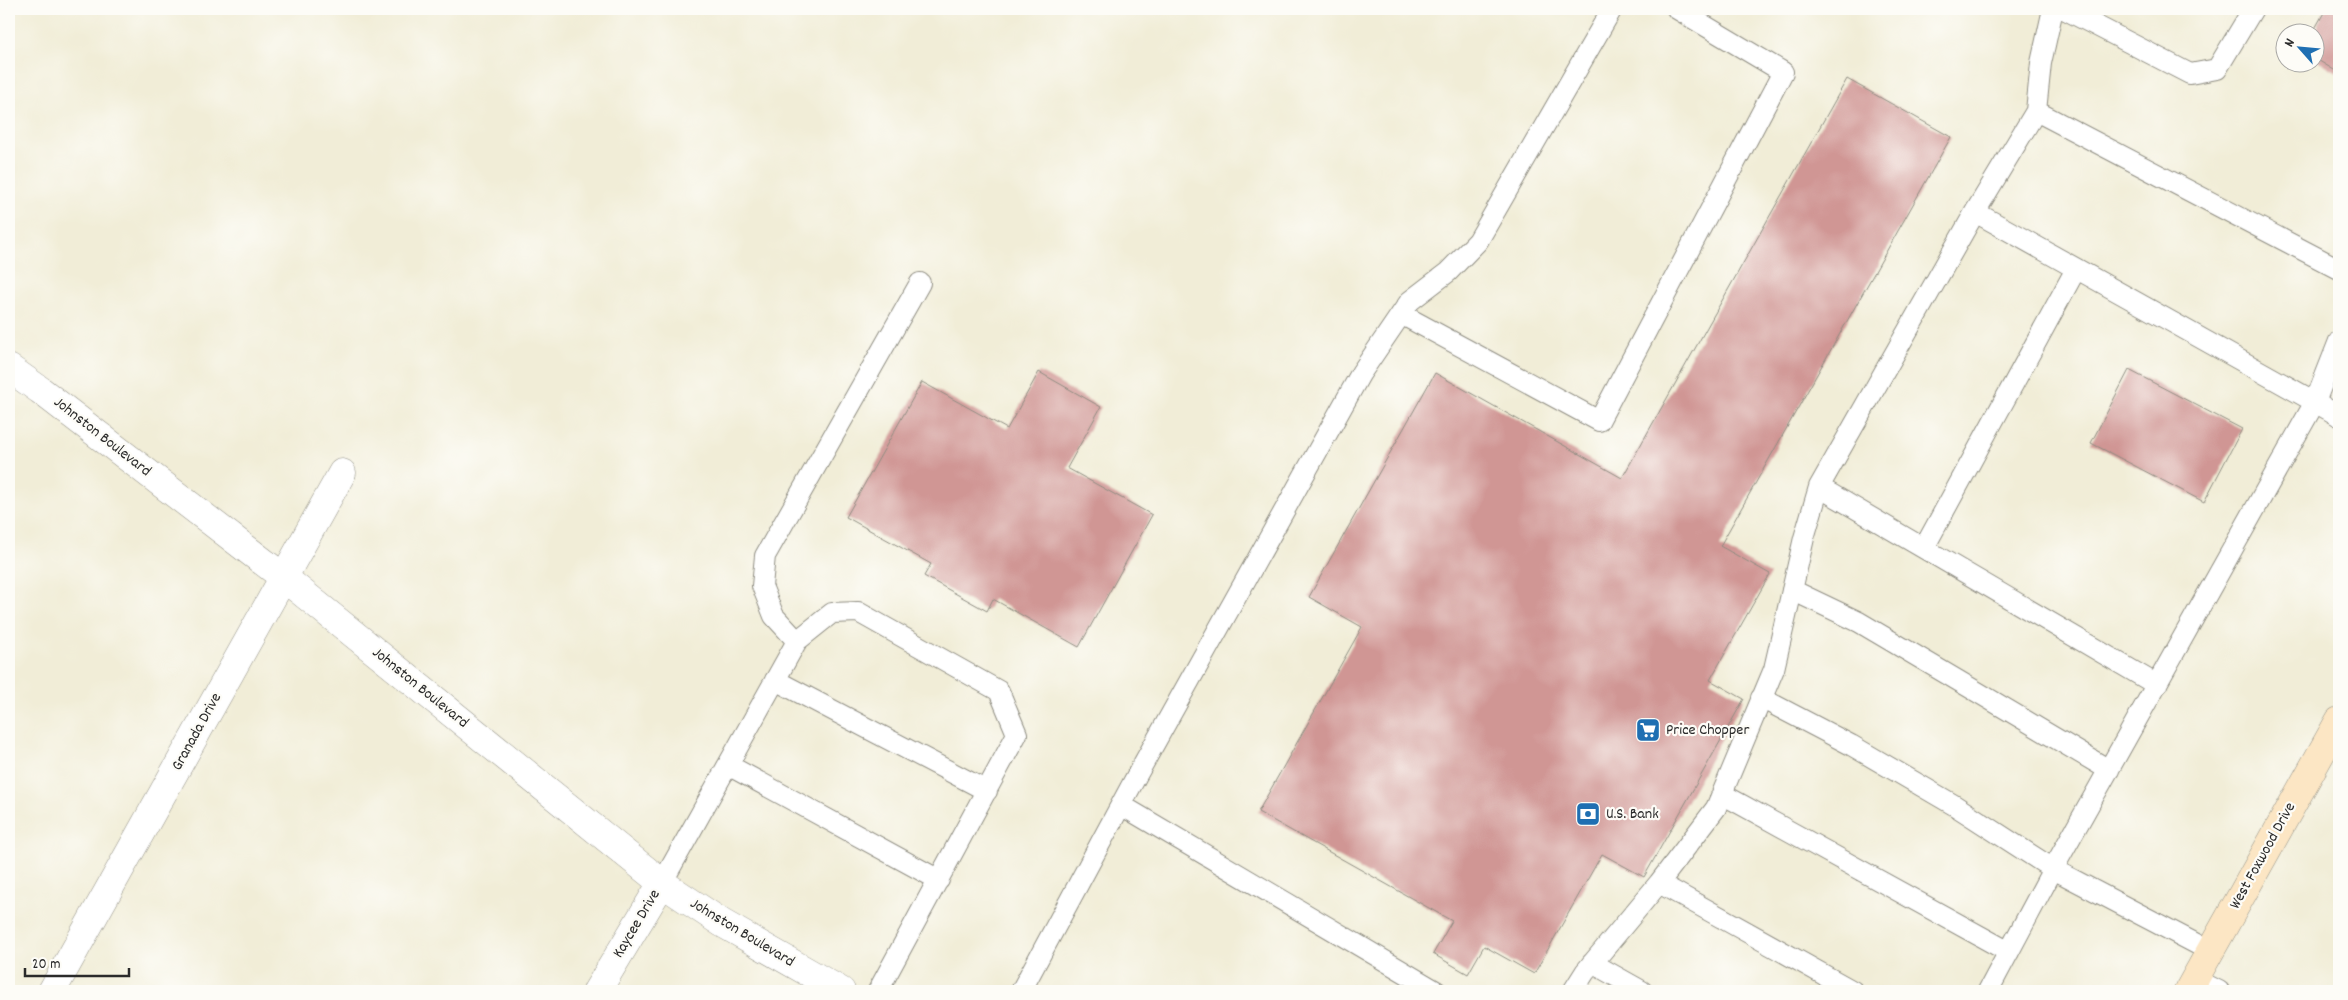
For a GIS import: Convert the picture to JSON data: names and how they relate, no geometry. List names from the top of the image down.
{
  "streets": {
    "main road": ["West Foxwood Drive"],
    "street": ["Johnston Boulevard", "Granada Drive", "Kaycee Drive"]
  },
  "crossings": [
    ["Johnston Boulevard", "Granada Drive"],
    ["Johnston Boulevard", "Kaycee Drive"]
  ],
  "places": {
    "supermarket": ["Price Chopper"],
    "bank": ["U.S. Bank"]
  },
  "scale_bar": "20 m",
  "north": "top left"
}
